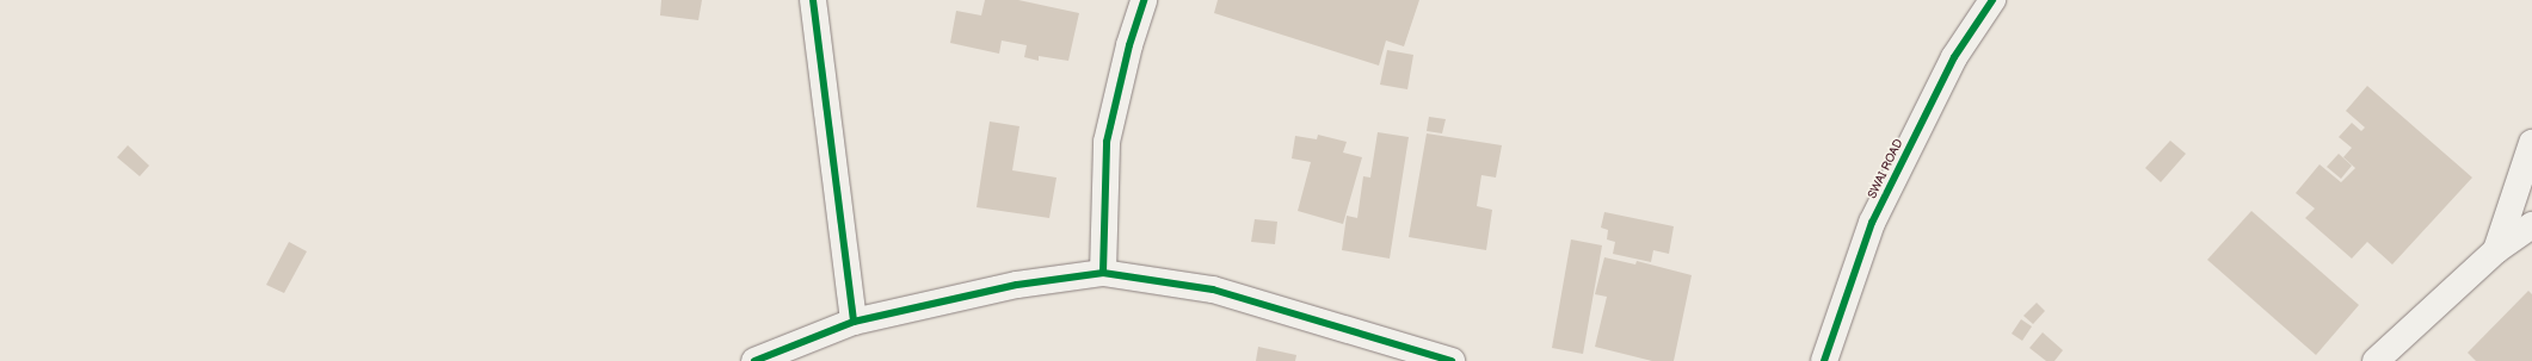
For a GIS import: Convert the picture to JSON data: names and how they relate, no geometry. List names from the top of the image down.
{
  "streets": {
    "street": ["SWAI ROAD"]
  }
}
